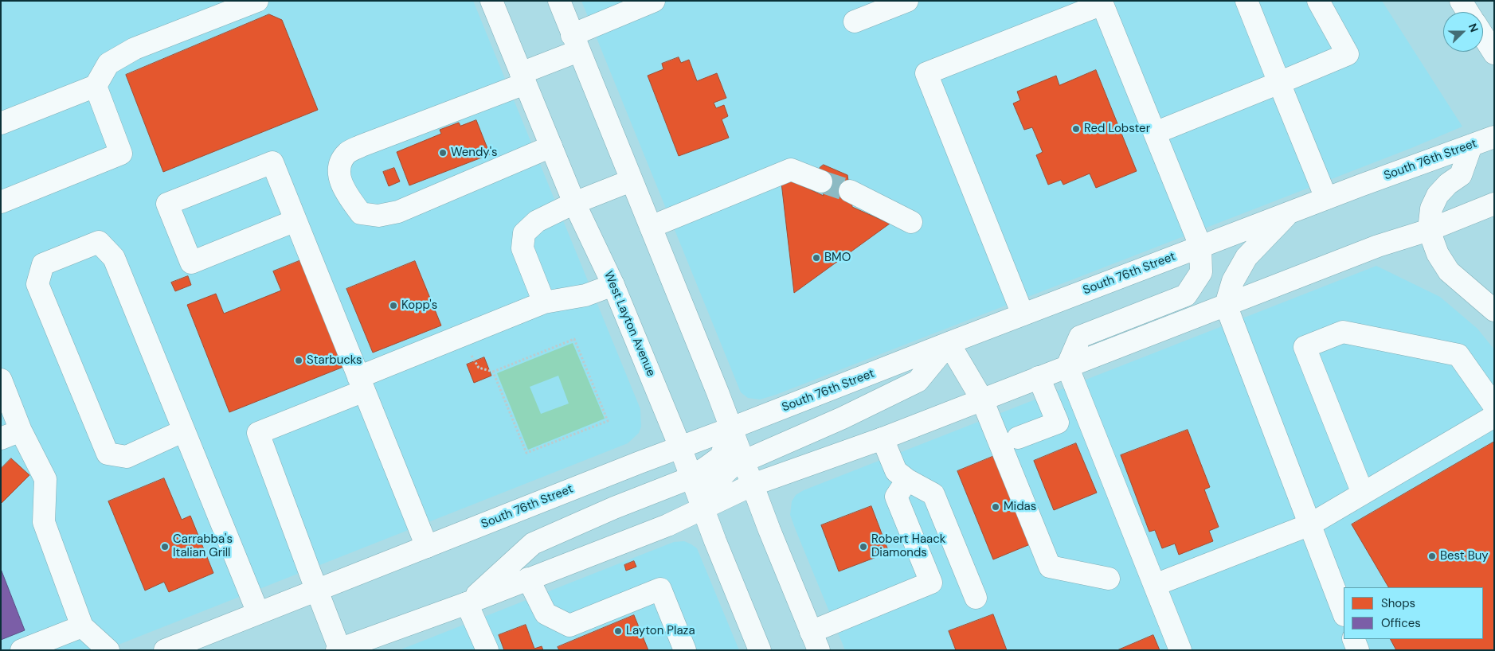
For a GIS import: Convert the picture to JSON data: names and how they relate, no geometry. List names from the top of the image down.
{
  "streets": {
    "main road": ["South 76th Street", "West Layton Avenue"]
  },
  "crossings": [
    ["South 76th Street", "West Layton Avenue"]
  ],
  "places": [
    "Red Lobster",
    "Wendy's",
    "BMO",
    "Kopp's",
    "Starbucks",
    "Midas",
    "Carrabba's Italian Grill",
    "Robert Haack Diamonds",
    "Best Buy",
    "Layton Plaza"
  ],
  "legend": ["Shops", "Offices"],
  "north": "right"
}
